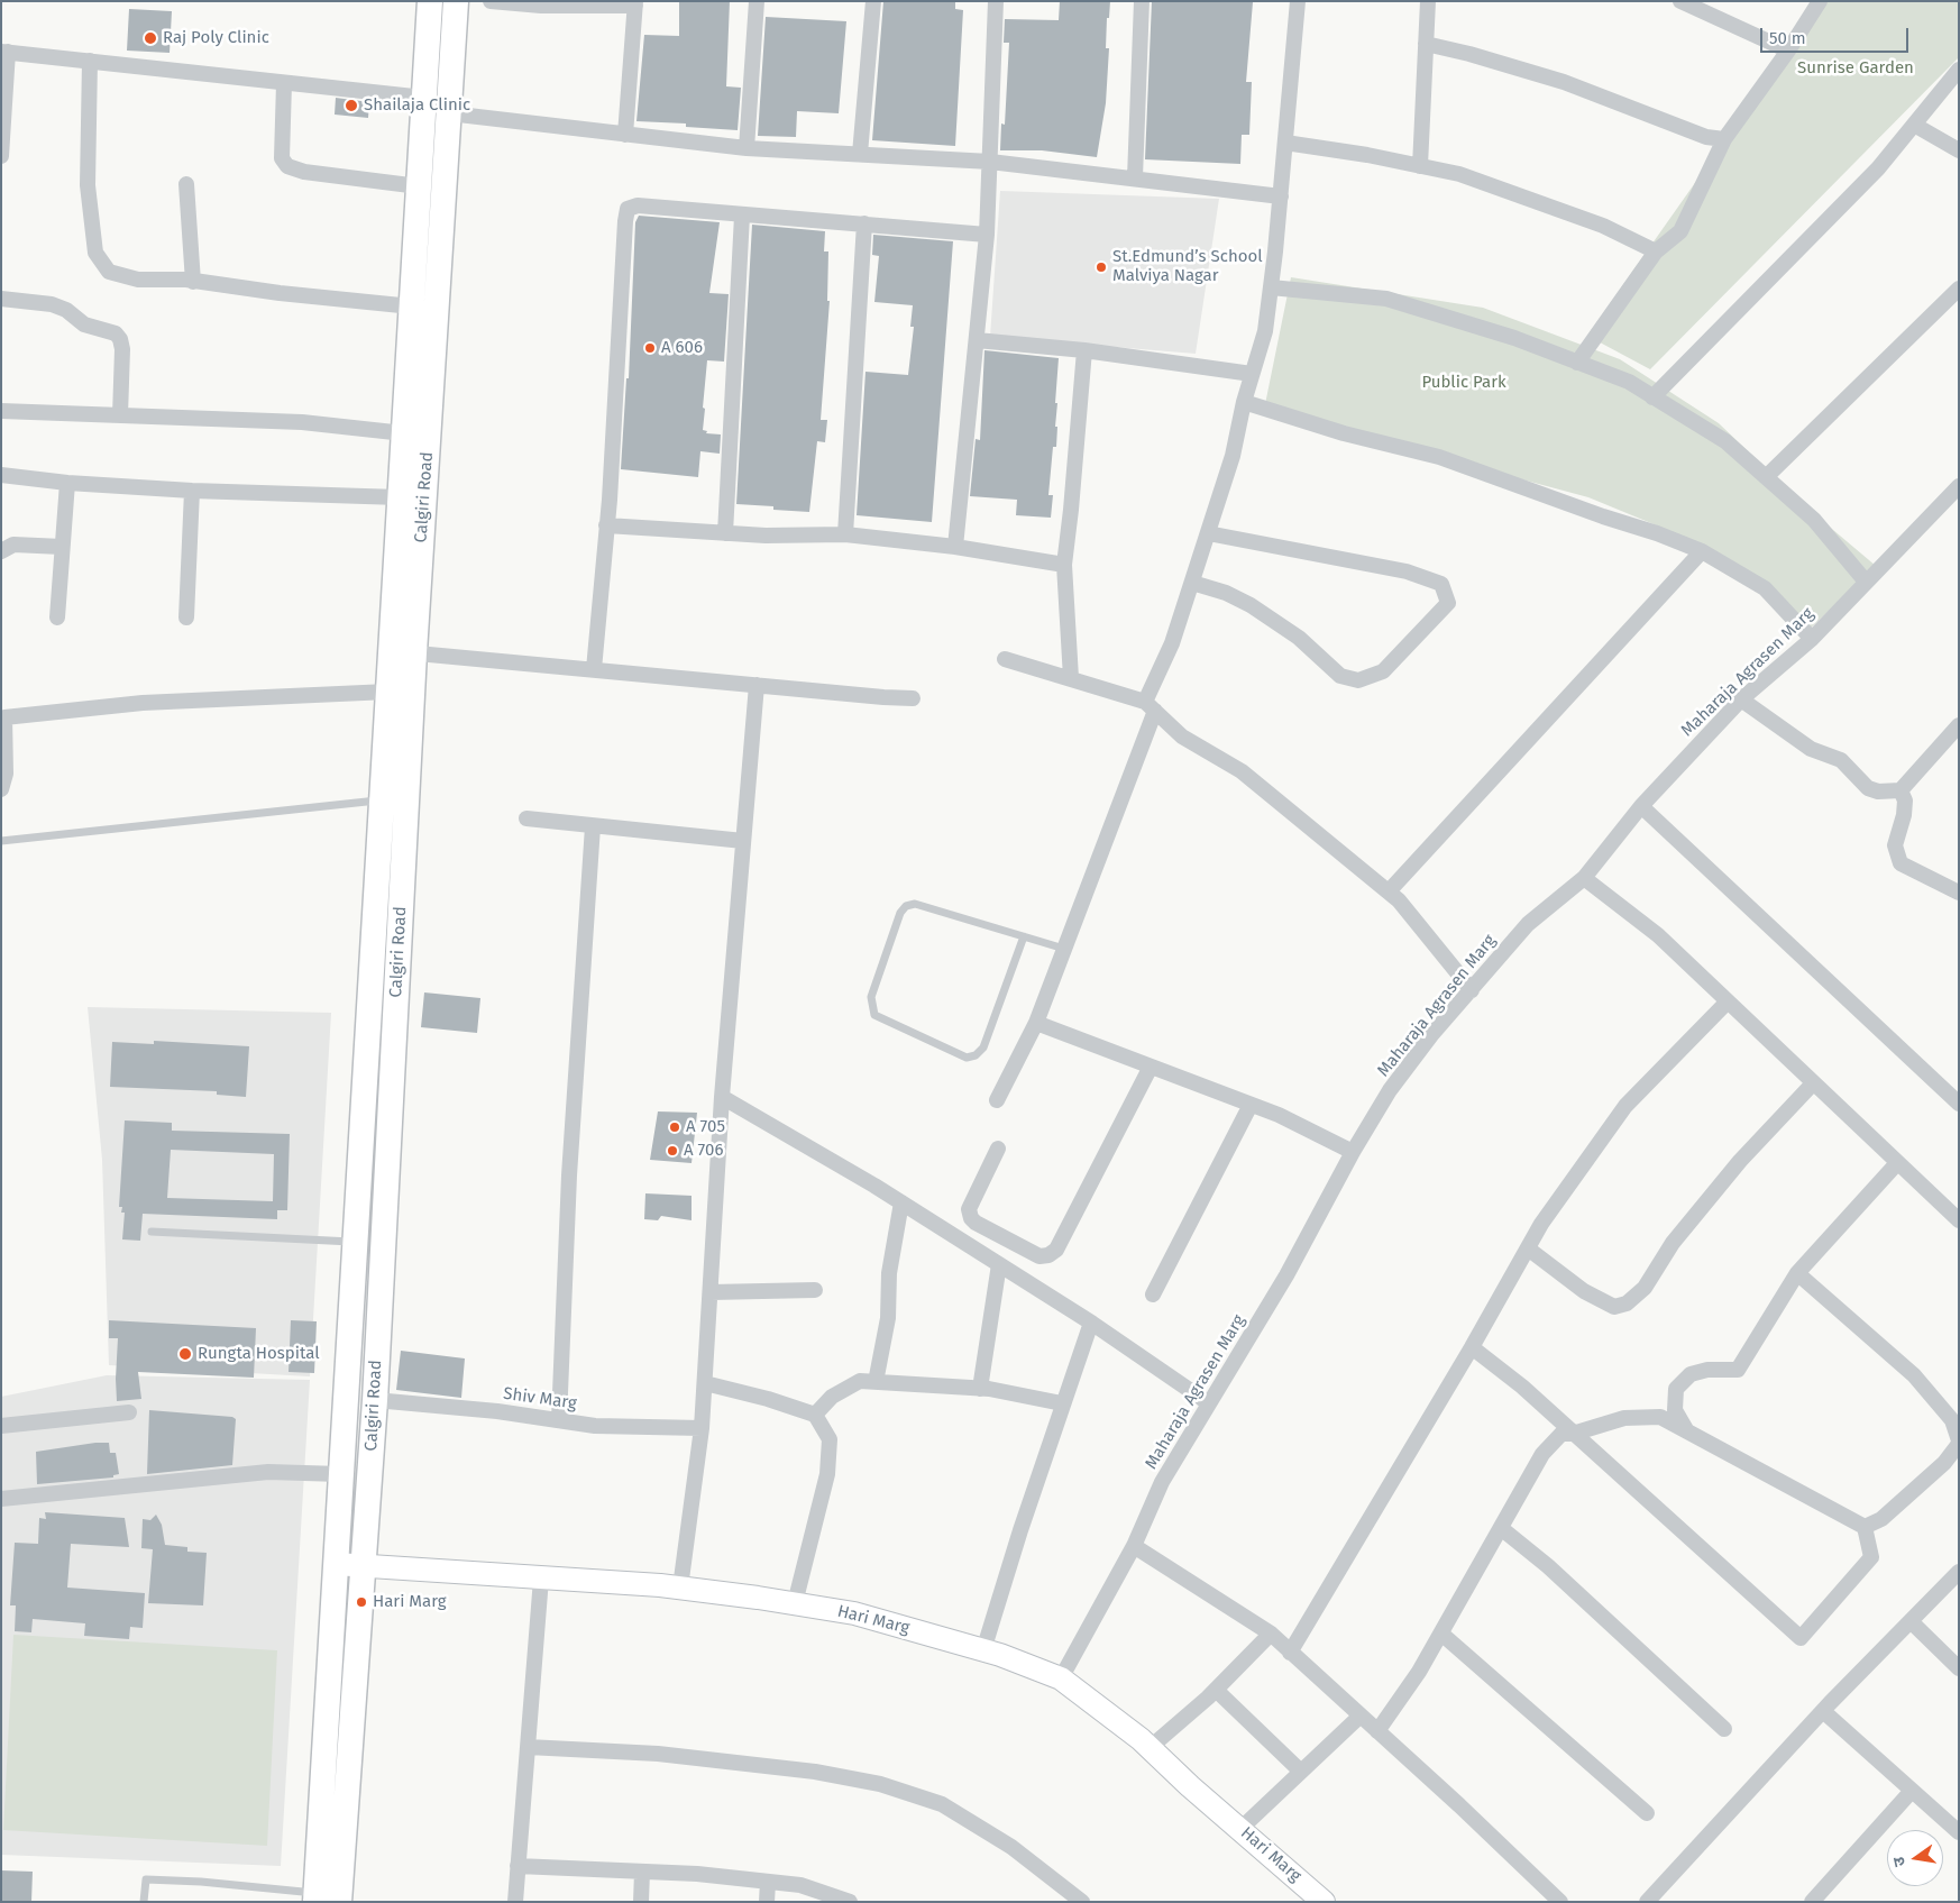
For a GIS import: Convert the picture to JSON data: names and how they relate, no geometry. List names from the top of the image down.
{
  "streets": {
    "main road": ["Calgiri Road"],
    "street": ["Maharaja Agrasen Marg", "Shiv Marg", "Hari Marg"]
  },
  "crossings": [
    ["Calgiri Road", "Shiv Marg"],
    ["Calgiri Road", "Hari Marg"],
    ["Maharaja Agrasen Marg", "Hari Marg"]
  ],
  "parks": ["Sunrise Garden", "Public Park"],
  "places": [
    "Raj Poly Clinic",
    "Shailaja Clinic",
    "St.Edmund’s School Malviya Nagar",
    "A 606",
    "A 705",
    "A 706",
    "Rungta Hospital",
    "Hari Marg"
  ],
  "scale_bar": "50 m",
  "north": "left"
}
